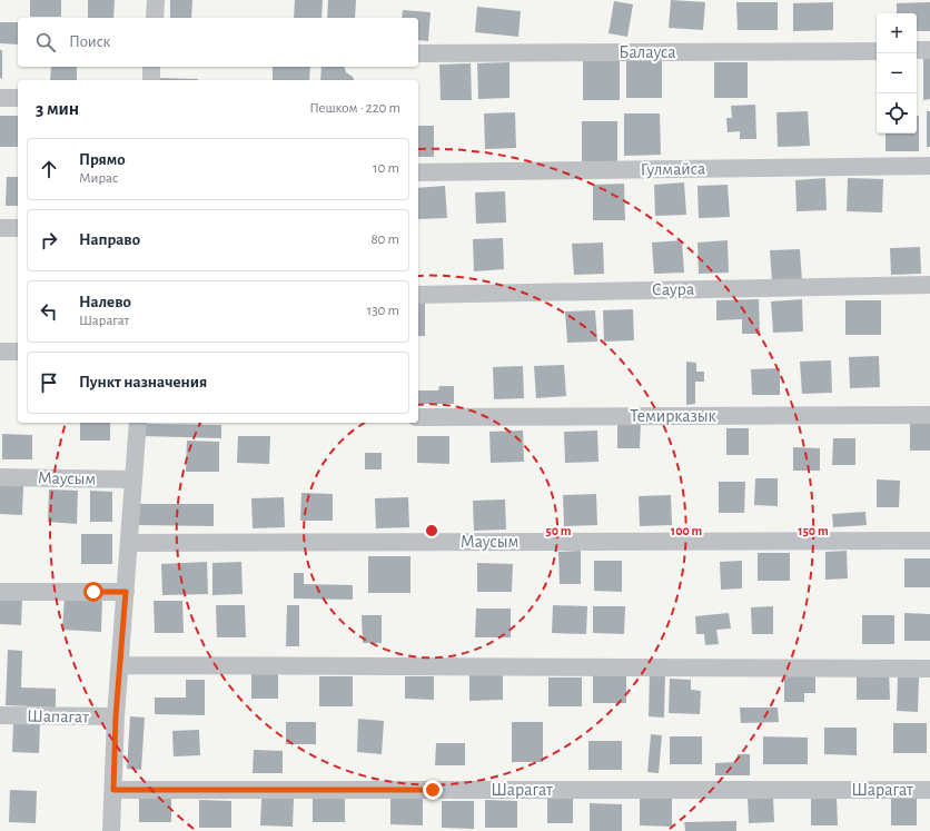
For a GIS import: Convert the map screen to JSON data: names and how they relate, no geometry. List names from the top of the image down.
{
  "streets": {
    "street": [
      "Балауса",
      "Гулмайса",
      "Саура",
      "Темирказык",
      "Маусым",
      "Шапагат",
      "Шарагат"
    ]
  },
  "page": {
    "map_buttons": ["+", "−"],
    "search": "Поиск",
    "heading": ["3 мин", "Пешком · 220 m"],
    "list": [
      ["Прямо", "Мирас", "10 m"],
      ["Направо", "80 m"],
      ["Налево", "Шарагат", "130 m"],
      "Пункт назначения"
    ]
  },
  "rings": ["50 m", "100 m", "150 m"]
}
